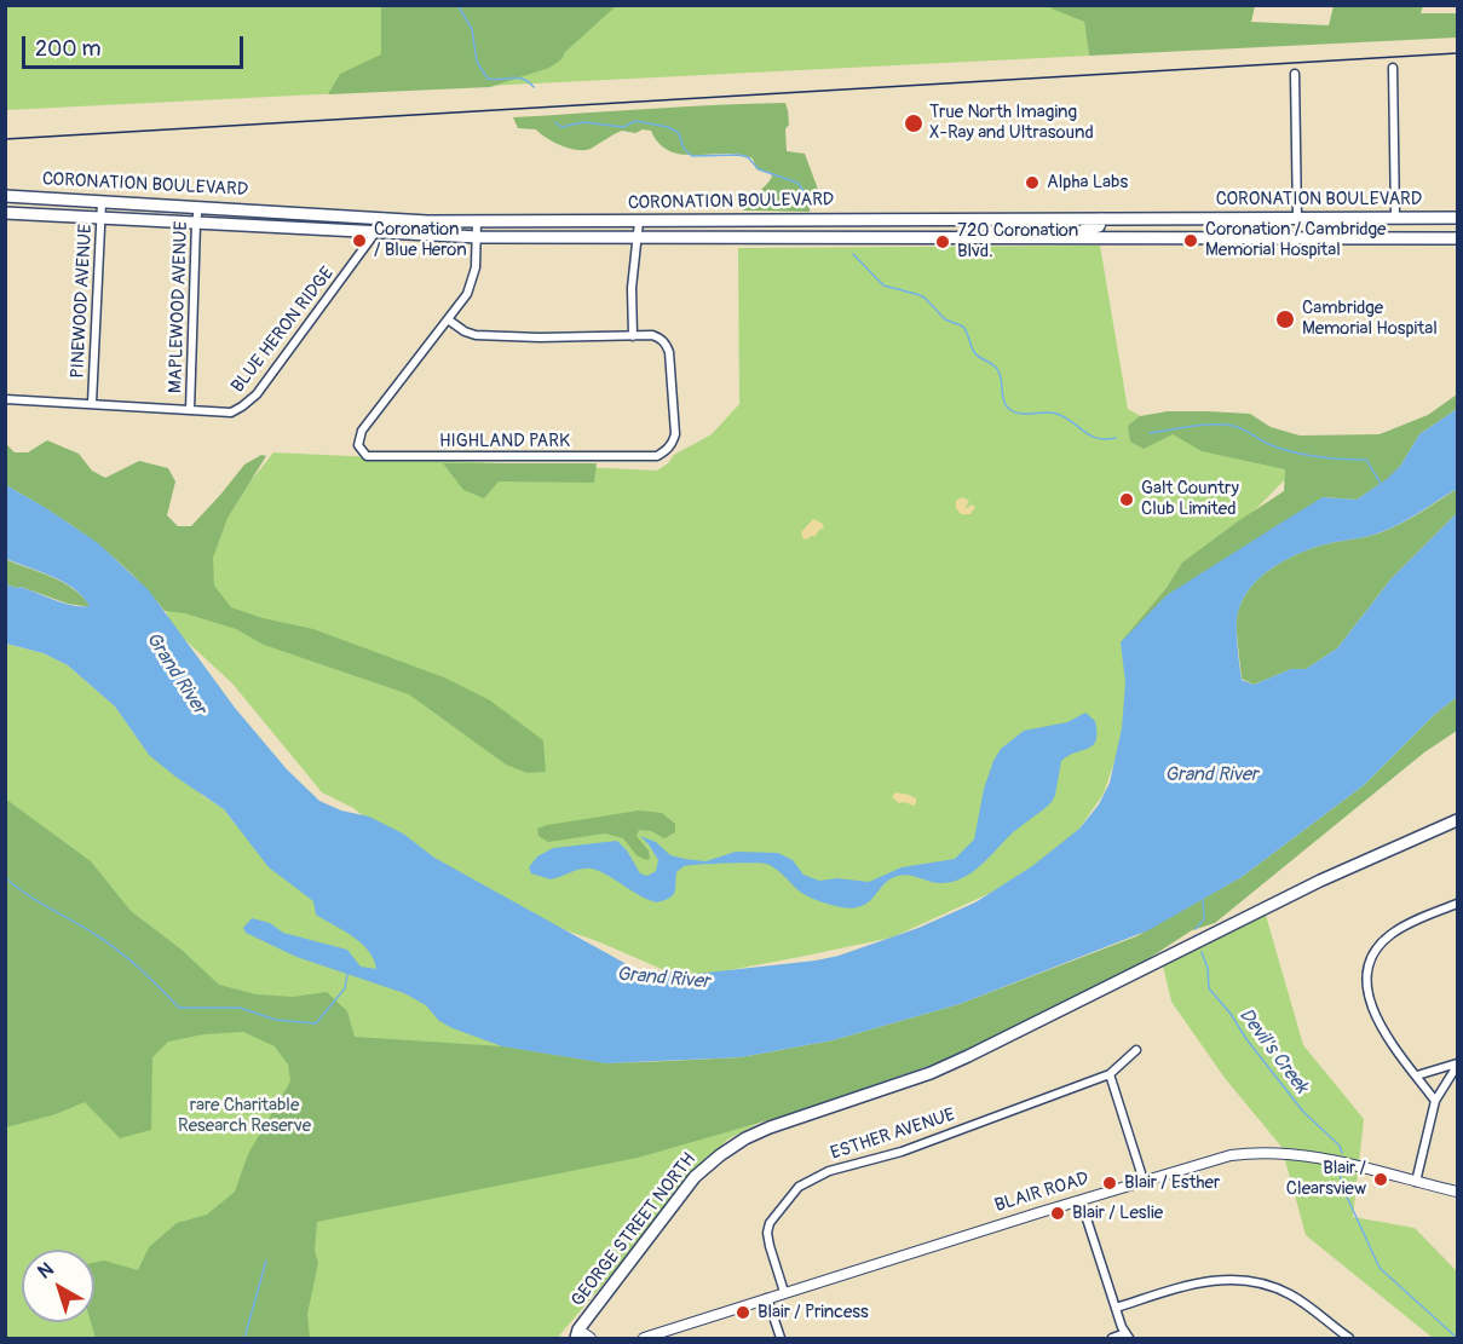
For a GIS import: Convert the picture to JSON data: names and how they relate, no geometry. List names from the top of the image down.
{
  "streets": {
    "main road": ["CORONATION BOULEVARD", "GEORGE STREET NORTH"],
    "street": [
      "PINEWOOD AVENUE",
      "MAPLEWOOD AVENUE",
      "BLUE HERON RIDGE",
      "HIGHLAND PARK",
      "ESTHER AVENUE",
      "BLAIR ROAD"
    ]
  },
  "crossings": [
    ["CORONATION BOULEVARD", "PINEWOOD AVENUE"],
    ["CORONATION BOULEVARD", "MAPLEWOOD AVENUE"],
    ["CORONATION BOULEVARD", "BLUE HERON RIDGE"],
    ["CORONATION BOULEVARD", "HIGHLAND PARK"],
    ["PINEWOOD AVENUE", "BLUE HERON RIDGE"],
    ["MAPLEWOOD AVENUE", "BLUE HERON RIDGE"],
    ["ESTHER AVENUE", "BLAIR ROAD"]
  ],
  "water": ["Grand River", "Devil's Creek"],
  "parks": ["rare Charitable Research Reserve"],
  "places": [
    "True North Imaging X-Ray and Ultrasound",
    "Alpha Labs",
    "Coronation / Blue Heron",
    "Coronation / Cambridge Memorial Hospital",
    "720 Coronation Blvd.",
    "Cambridge Memorial Hospital",
    "Galt Country Club Limited",
    "Blair / Clearsview",
    "Blair / Esther",
    "Blair / Leslie",
    "Blair / Princess"
  ],
  "scale_bar": "200 m",
  "north": "top left"
}
